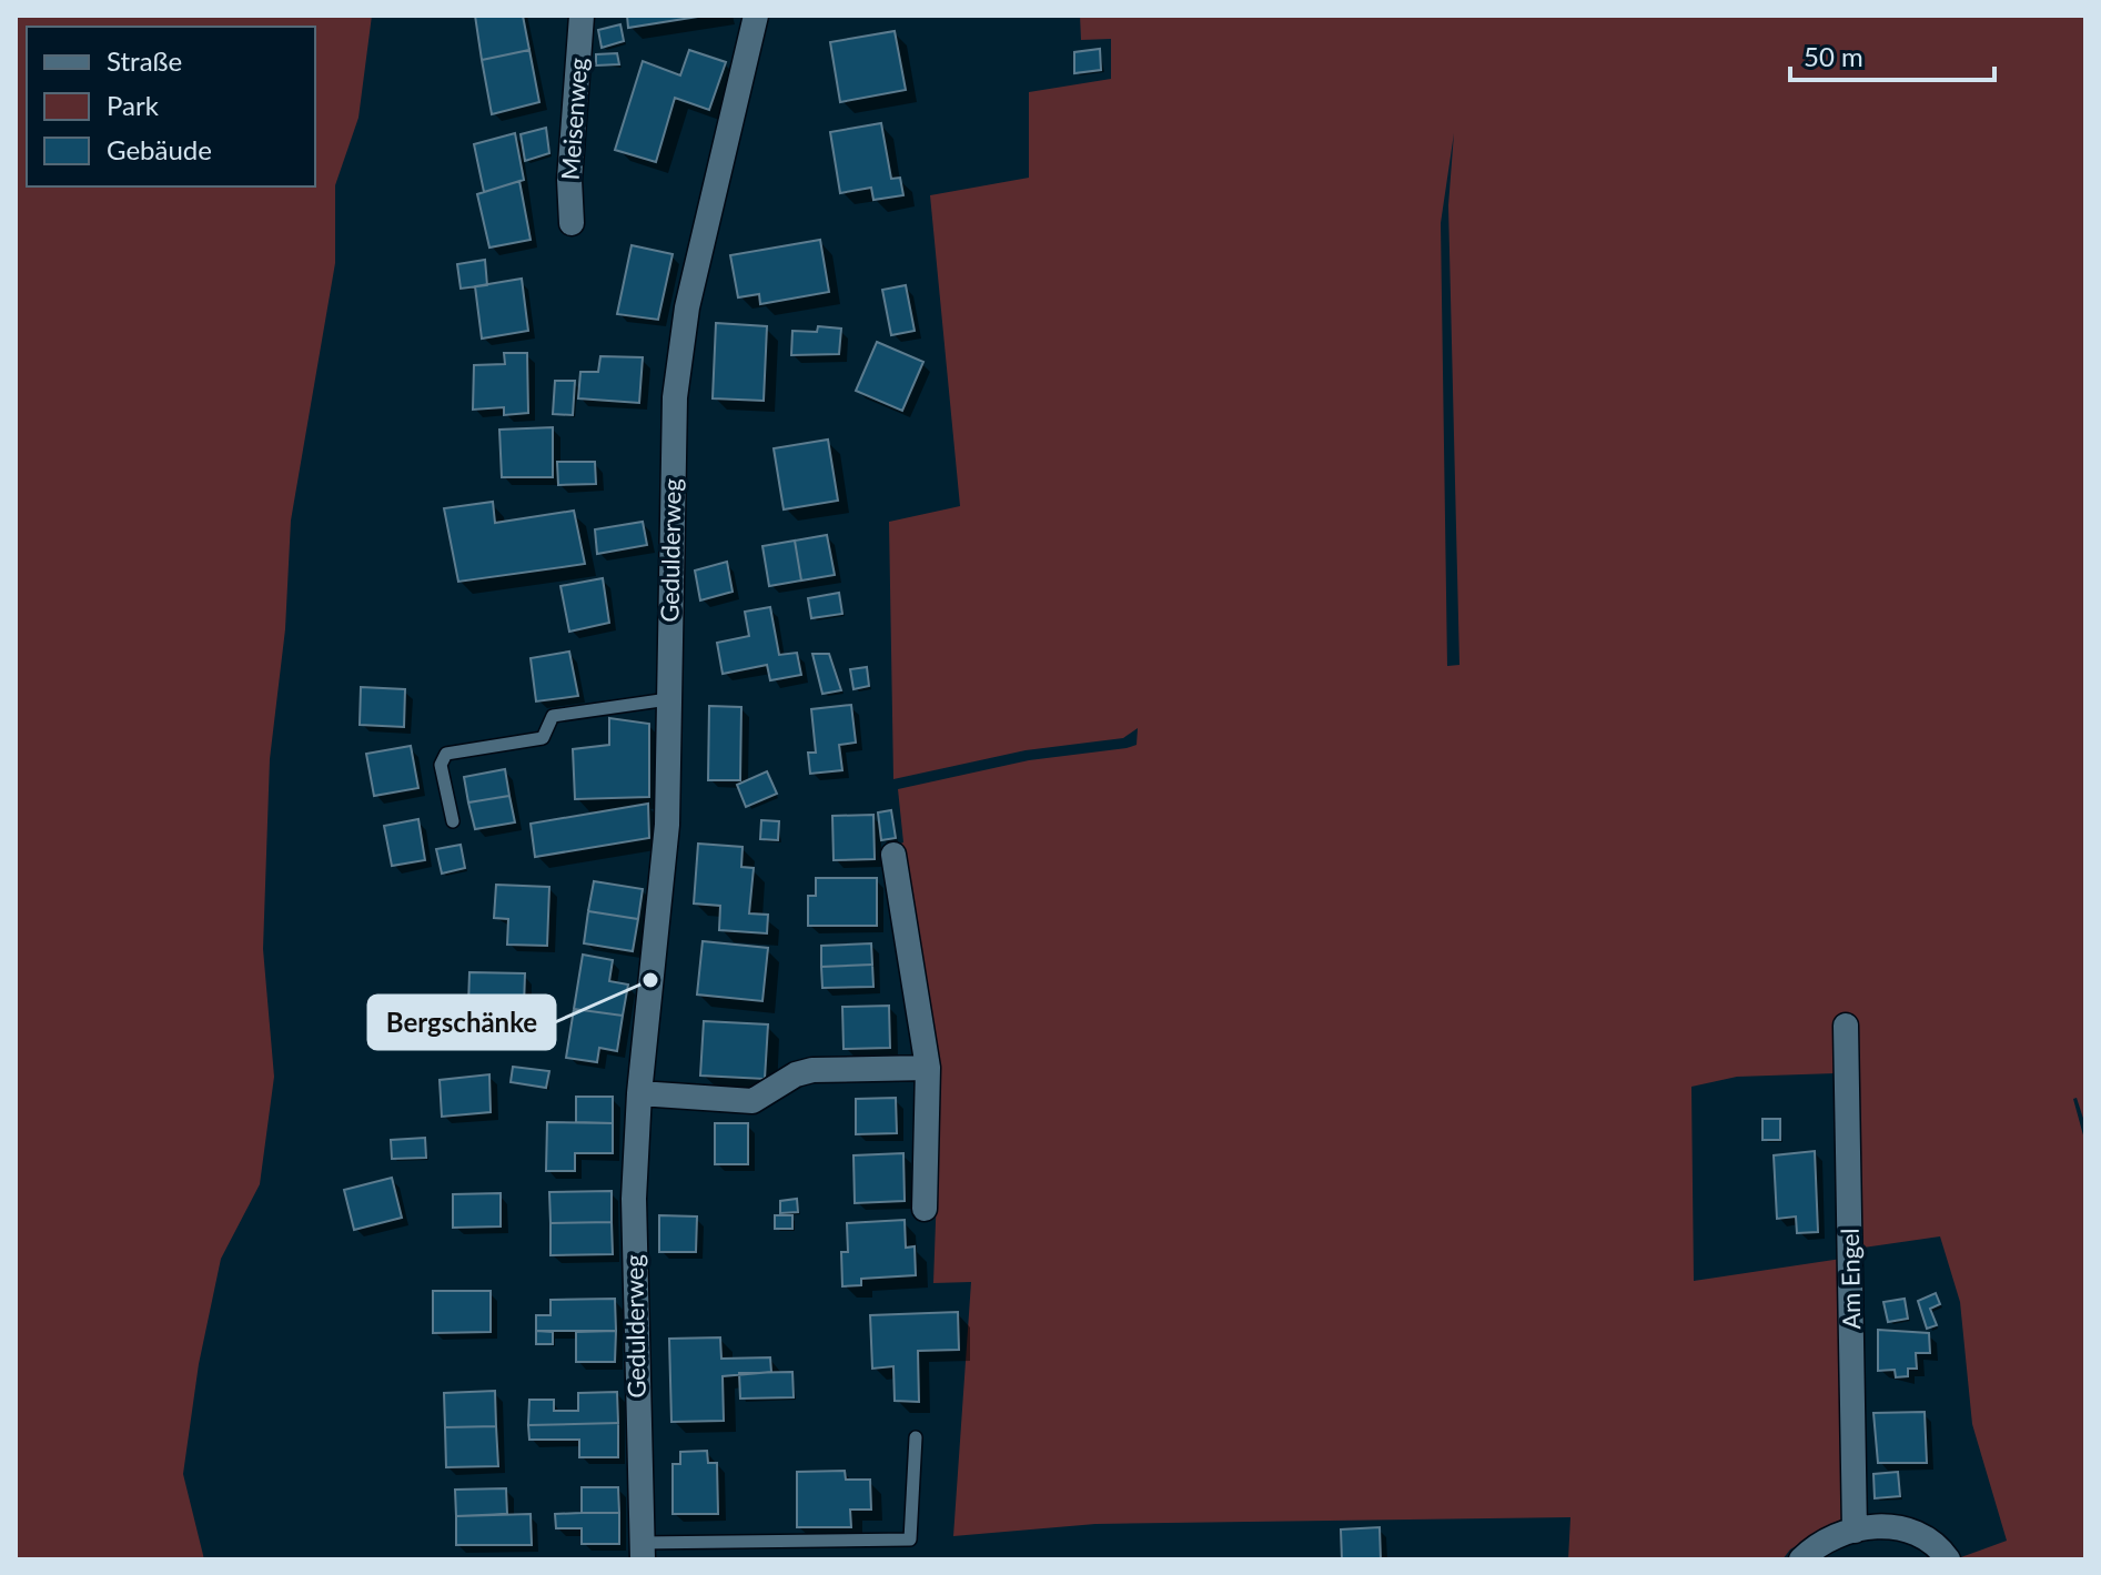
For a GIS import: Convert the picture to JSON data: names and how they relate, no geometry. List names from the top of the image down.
{
  "streets": {
    "street": ["Meisenweg", "Gedulderweg", "Am Engel"]
  },
  "places": ["Bergschänke"],
  "legend": ["Straße", "Park", "Gebäude"],
  "scale_bar": "50 m"
}
